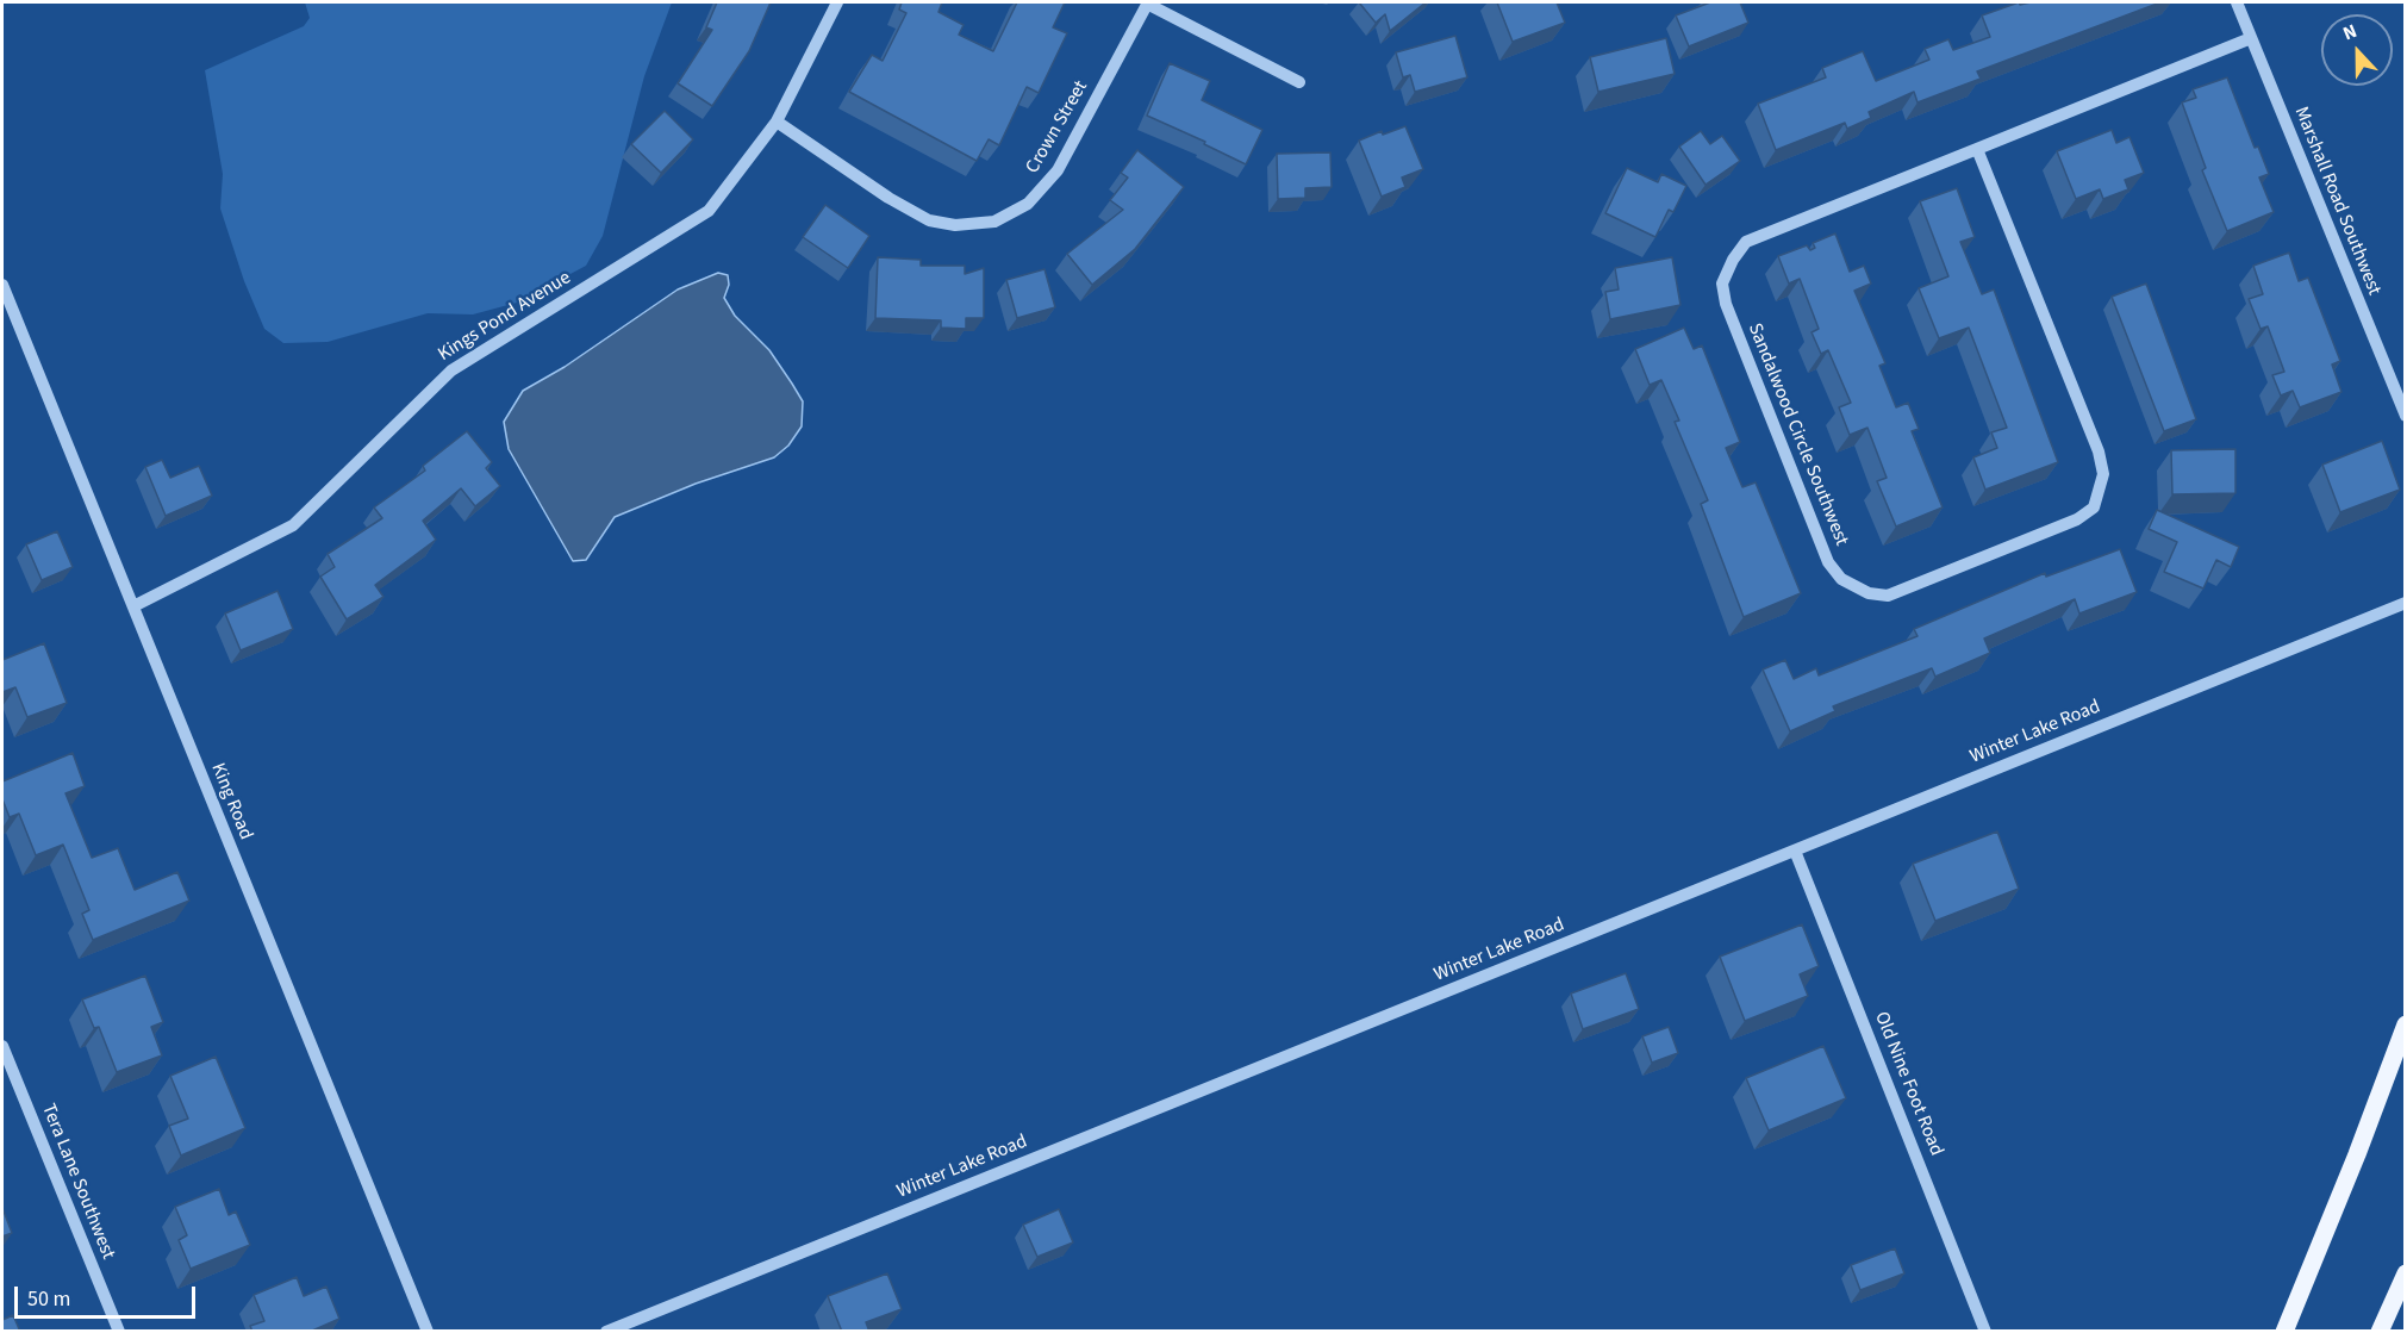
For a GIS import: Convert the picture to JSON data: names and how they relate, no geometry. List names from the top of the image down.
{
  "streets": {
    "street": [
      "Crown Street",
      "Marshall Road Southwest",
      "Kings Pond Avenue",
      "Sandalwood Circle Southwest",
      "Winter Lake Road",
      "King Road",
      "Old Nine Foot Road",
      "Tera Lane Southwest"
    ]
  },
  "crossings": [
    ["Crown Street", "Kings Pond Avenue"],
    ["Marshall Road Southwest", "Sandalwood Circle Southwest"],
    ["Kings Pond Avenue", "King Road"],
    ["Winter Lake Road", "Old Nine Foot Road"]
  ],
  "scale_bar": "50 m",
  "north": "top"
}
